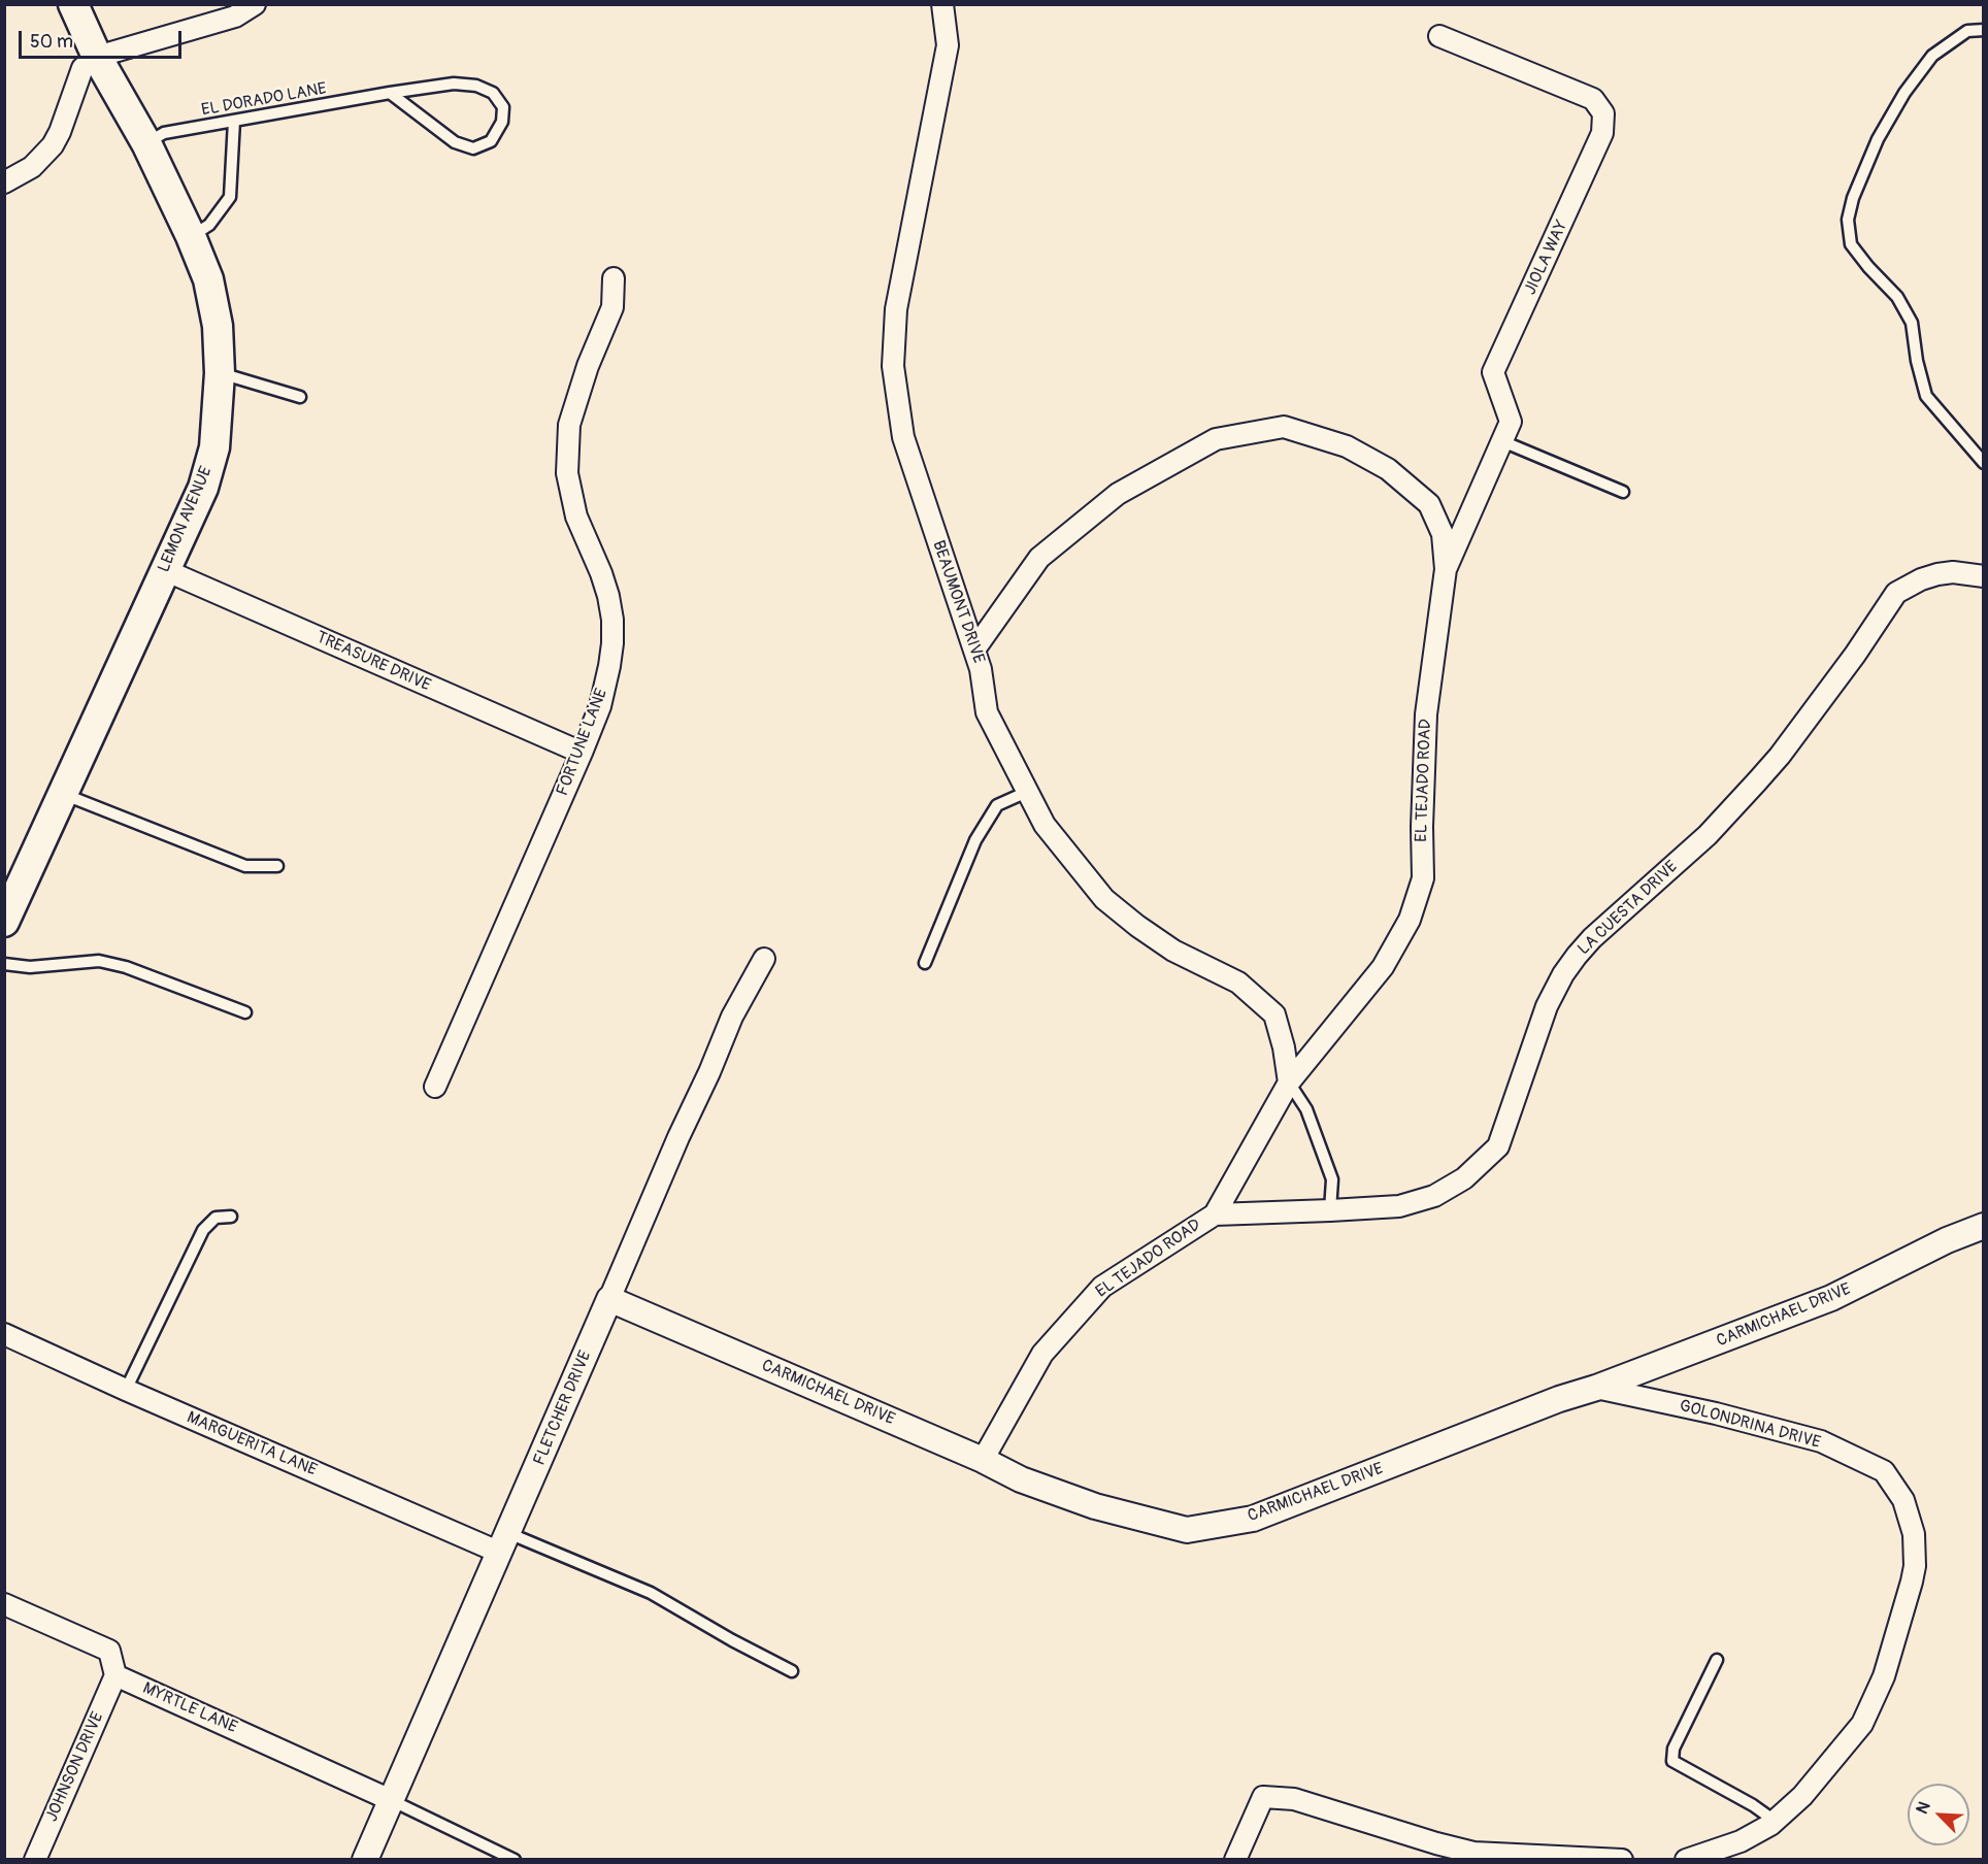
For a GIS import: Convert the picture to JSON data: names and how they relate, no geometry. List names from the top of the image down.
{
  "streets": {
    "main road": ["LEMON AVENUE"],
    "street": [
      "JIOLA WAY",
      "BEAUMONT DRIVE",
      "TREASURE DRIVE",
      "FORTUNE LANE",
      "EL TEJADO ROAD",
      "LA CUESTA DRIVE",
      "CARMICHAEL DRIVE",
      "FLETCHER DRIVE",
      "GOLONDRINA DRIVE",
      "MARGUERITA LANE",
      "MYRTLE LANE",
      "JOHNSON DRIVE"
    ],
    "lane": ["EL DORADO LANE"]
  },
  "crossings": [
    ["EL DORADO LANE", "LEMON AVENUE"],
    ["JIOLA WAY", "EL TEJADO ROAD"],
    ["LEMON AVENUE", "TREASURE DRIVE"],
    ["BEAUMONT DRIVE", "EL TEJADO ROAD"],
    ["TREASURE DRIVE", "FORTUNE LANE"],
    ["EL TEJADO ROAD", "LA CUESTA DRIVE"],
    ["EL TEJADO ROAD", "CARMICHAEL DRIVE"],
    ["CARMICHAEL DRIVE", "FLETCHER DRIVE"],
    ["CARMICHAEL DRIVE", "GOLONDRINA DRIVE"],
    ["FLETCHER DRIVE", "MARGUERITA LANE"],
    ["FLETCHER DRIVE", "MYRTLE LANE"],
    ["MYRTLE LANE", "JOHNSON DRIVE"]
  ],
  "scale_bar": "50 m",
  "north": "top left"
}
